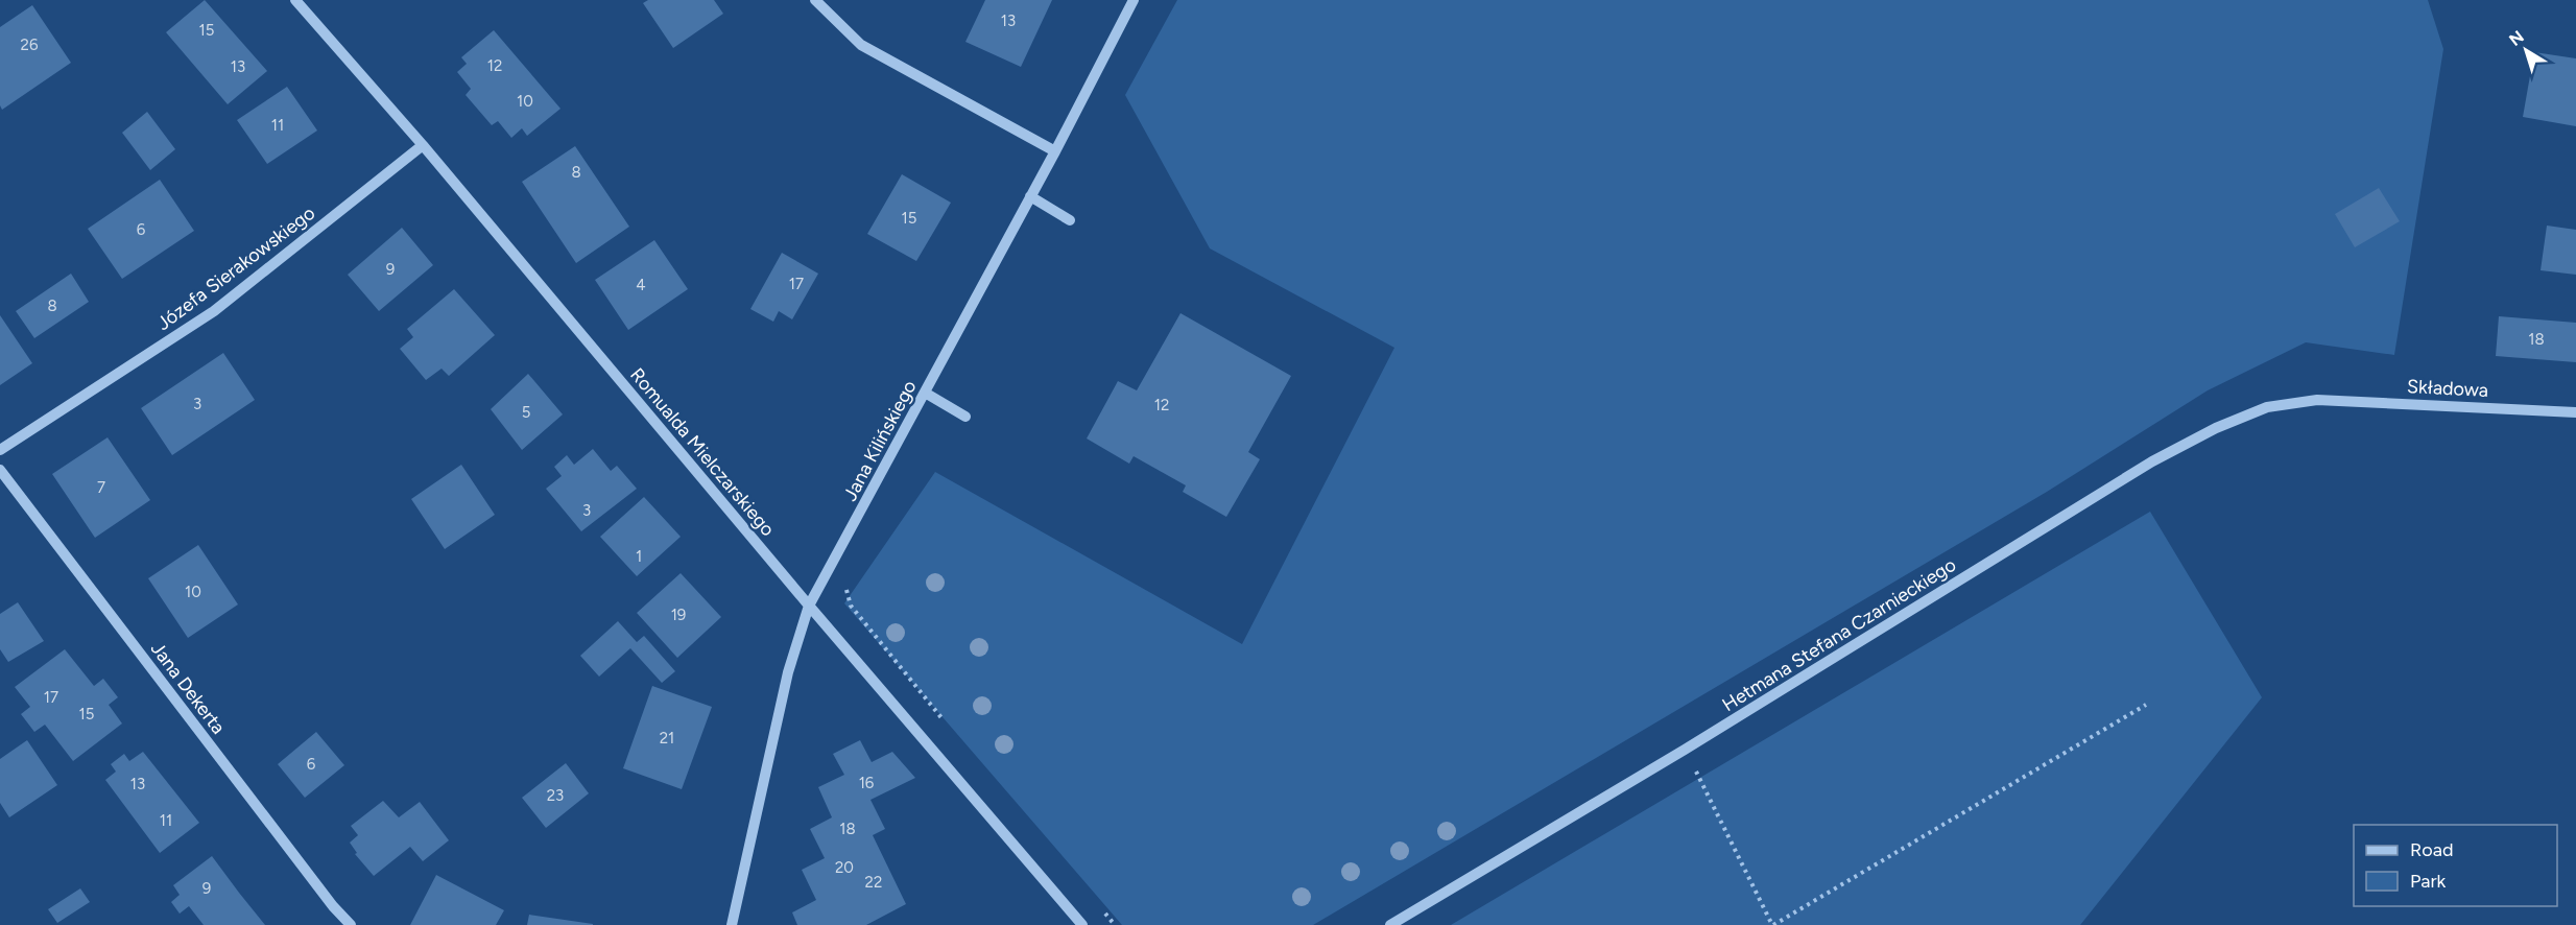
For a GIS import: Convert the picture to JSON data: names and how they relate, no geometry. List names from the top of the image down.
{
  "streets": {
    "street": [
      "Józefa Sierakowskiego",
      "Składowa",
      "Jana Kilińskiego",
      "Romualda Mielczarskiego",
      "Hetmana Stefana Czarnieckiego",
      "Jana Dekerta"
    ]
  },
  "crossings": [
    ["Józefa Sierakowskiego", "Romualda Mielczarskiego"],
    ["Składowa", "Hetmana Stefana Czarnieckiego"],
    ["Jana Kilińskiego", "Romualda Mielczarskiego"]
  ],
  "house_numbers": [
    "13",
    "15",
    "26",
    "12",
    "13",
    "10",
    "11",
    "8",
    "15",
    "6",
    "9",
    "17",
    "4",
    "8",
    "18",
    "3",
    "12",
    "5",
    "7",
    "3",
    "1",
    "10",
    "19",
    "17",
    "15",
    "21",
    "6",
    "16",
    "13",
    "23",
    "11",
    "18",
    "20",
    "22",
    "9"
  ],
  "legend": ["Road", "Park"],
  "north": "top left"
}
